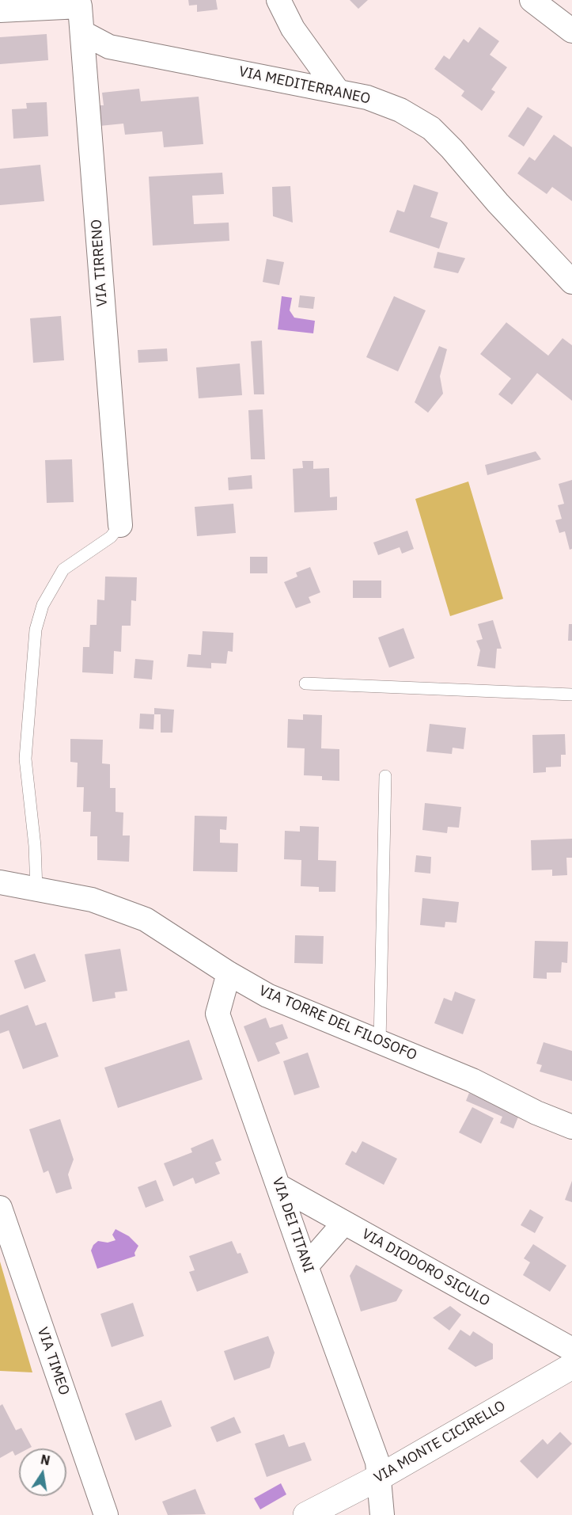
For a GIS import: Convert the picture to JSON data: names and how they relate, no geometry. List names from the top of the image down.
{
  "streets": {
    "street": [
      "VIA MEDITERRANEO",
      "VIA TIRRENO",
      "VIA TORRE DEL FILOSOFO",
      "VIA DEI TITANI",
      "VIA DIODORO SICULO",
      "VIA TIMEO",
      "VIA MONTE CICIRELLO"
    ]
  },
  "crossings": [
    ["VIA MEDITERRANEO", "VIA TIRRENO"],
    ["VIA TORRE DEL FILOSOFO", "VIA DEI TITANI"],
    ["VIA DEI TITANI", "VIA DIODORO SICULO"],
    ["VIA DEI TITANI", "VIA MONTE CICIRELLO"]
  ],
  "north": "top"
}
